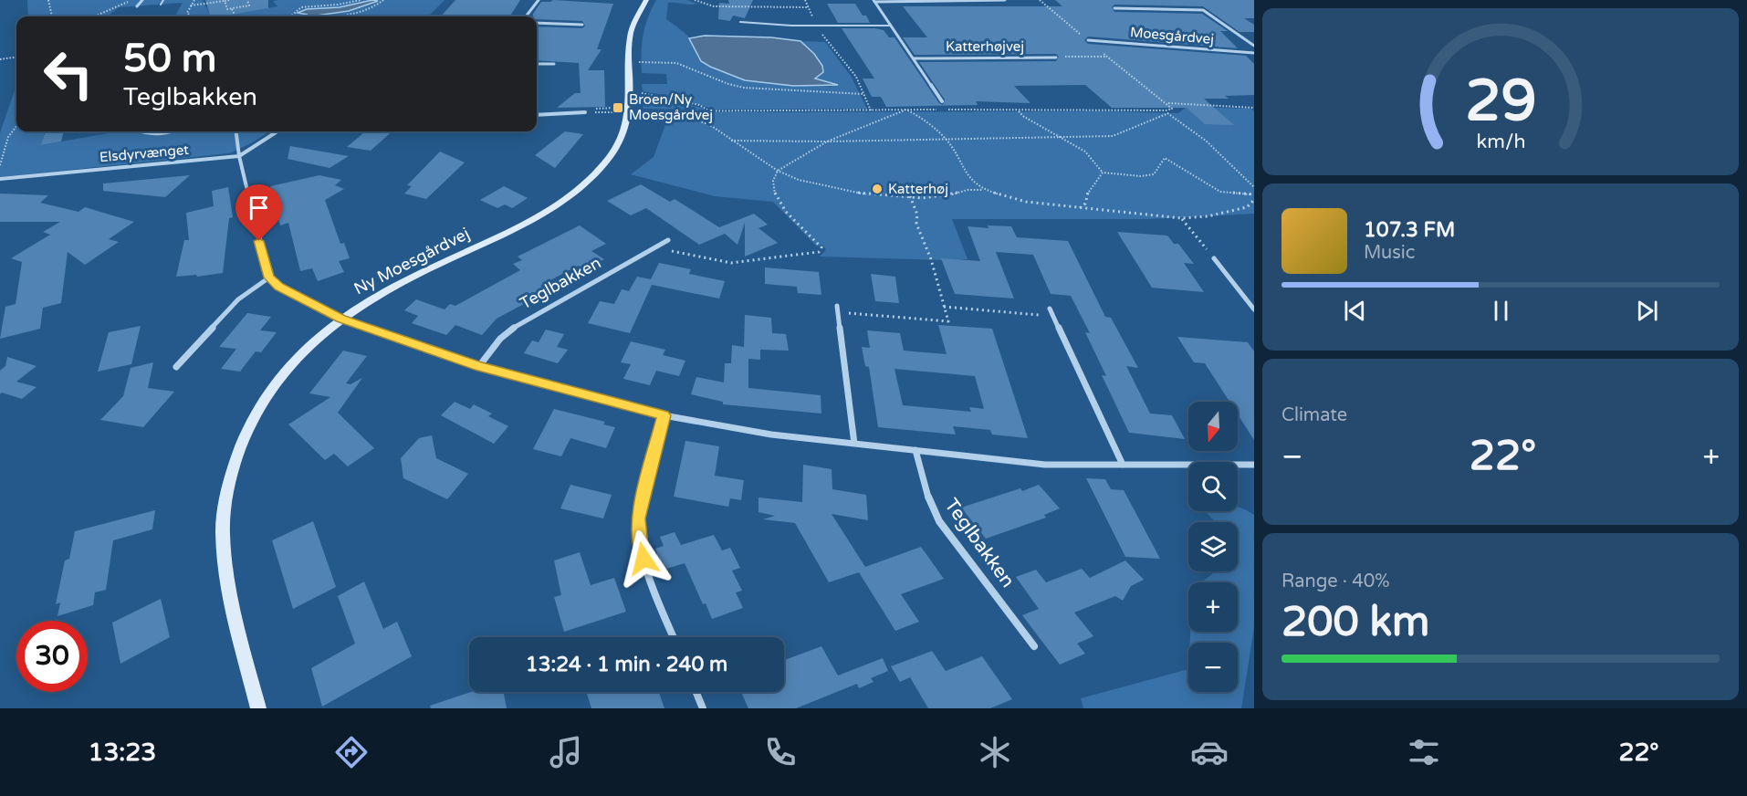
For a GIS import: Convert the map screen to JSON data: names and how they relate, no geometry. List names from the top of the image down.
{
  "streets": {
    "street": [
      "Moesgårdvej",
      "Katterhøjvej",
      "Elsdyrvænget",
      "Ny Moesgårdvej",
      "Teglbakken"
    ]
  },
  "places": {
    "transit": ["Broen/Ny Moesgårdvej"],
    "other": ["Katterhøj"]
  },
  "north": "bottom",
  "page": {
    "turn": ["50 m", "Teglbakken"],
    "song": ["107.3 FM", "Music"],
    "tile": [
      "Climate",
      ["Range · 40%", "200 km"]
    ],
    "map_buttons": ["+", "−"],
    "heat": ["−", "22°", "+"],
    "limit": "30",
    "trip": "13:24 · 1 min · 240 m",
    "tabs": ["13:23", "22°"],
    "gauge": ["29", "km/h"]
  }
}
